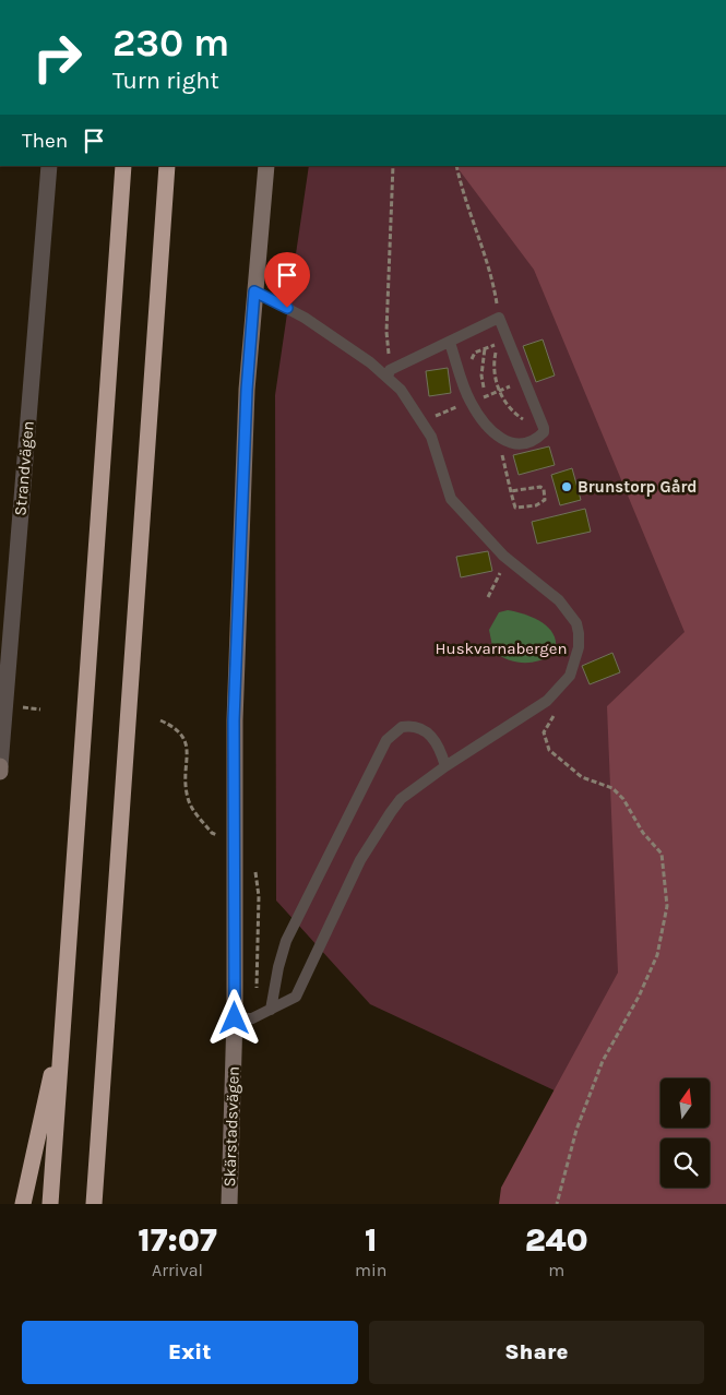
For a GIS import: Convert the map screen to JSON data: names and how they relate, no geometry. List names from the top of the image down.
{
  "streets": {
    "main road": ["Strandvägen", "Skärstadsvägen"]
  },
  "parks": ["Huskvarnabergen"],
  "places": ["Brunstorp Gård"],
  "north": "top",
  "page": {
    "turn": ["230 m", "Turn right"],
    "then": "Then",
    "eta": [
      "17:07",
      "Arrival",
      "1",
      "min",
      "240",
      "m"
    ],
    "buttons": ["Exit", "Share"]
  }
}
